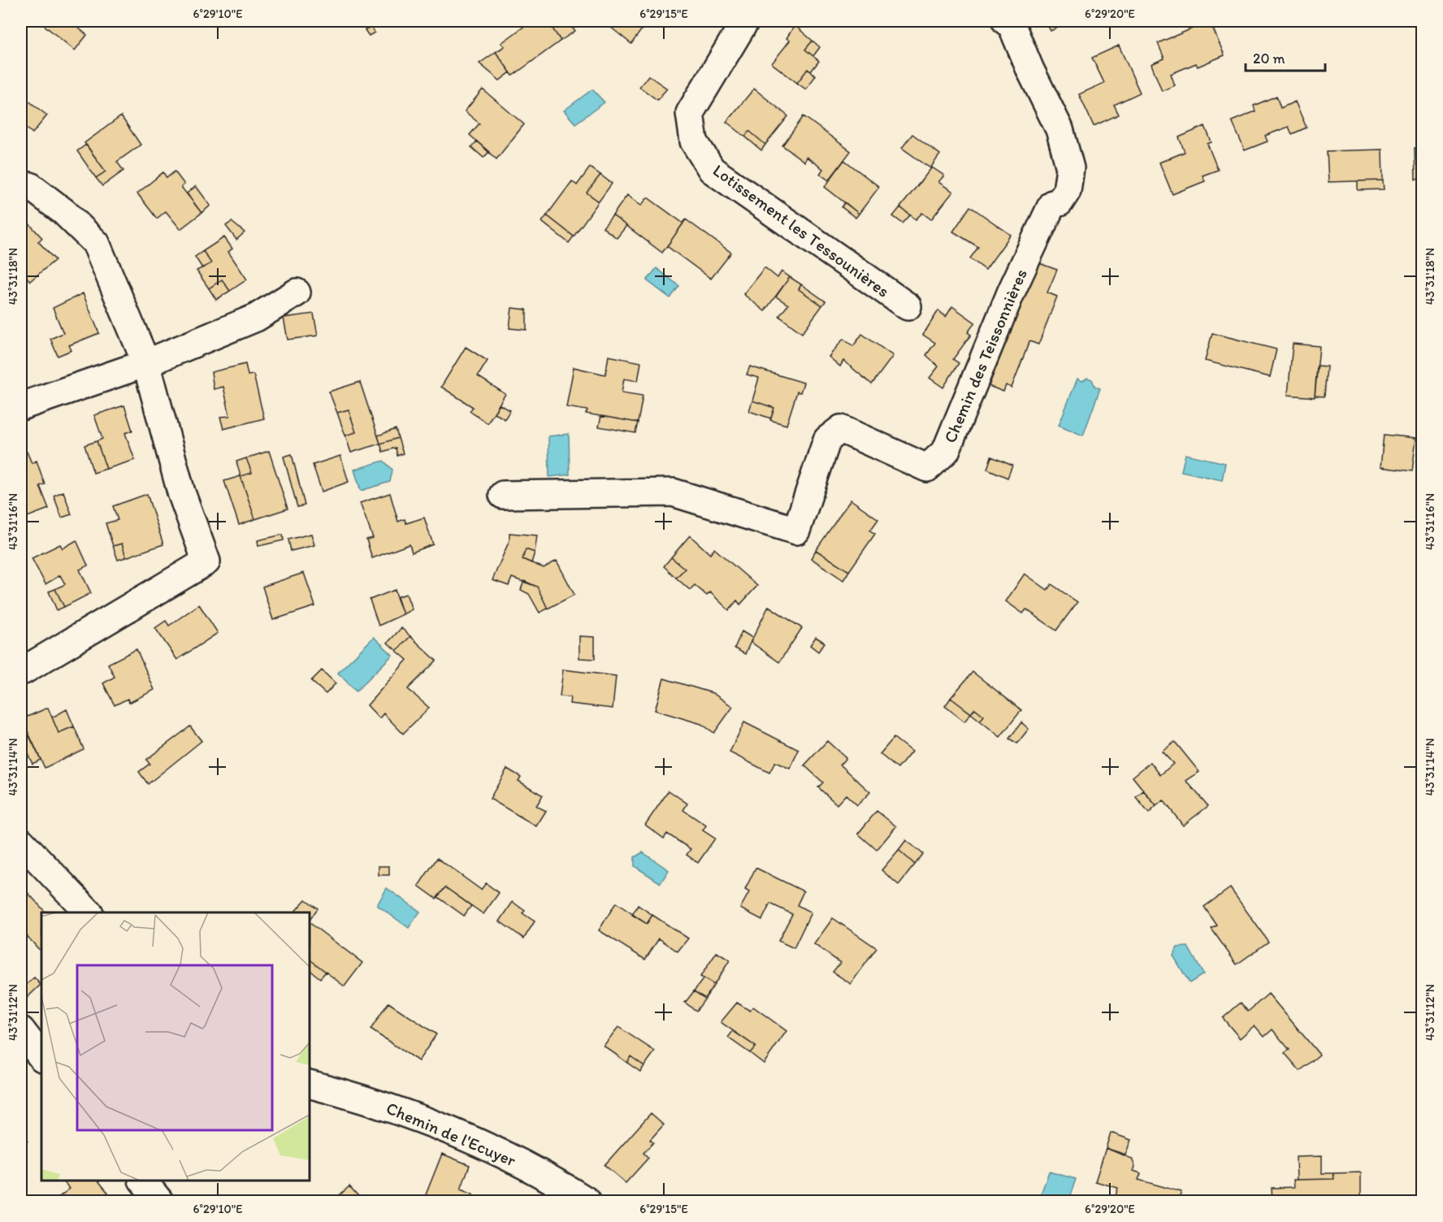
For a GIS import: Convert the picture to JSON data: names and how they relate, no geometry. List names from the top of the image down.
{
  "streets": {
    "street": ["Lotissement les Tessounières", "Chemin des Teissonnières", "Chemin de l'Ecuyer"]
  },
  "scale_bar": "20 m",
  "coordinates": [
    "6°29'10\"E",
    "6°29'15\"E",
    "6°29'20\"E",
    "43°31'18\"N",
    "43°31'16\"N",
    "43°31'14\"N",
    "43°31'12\"N"
  ]
}
